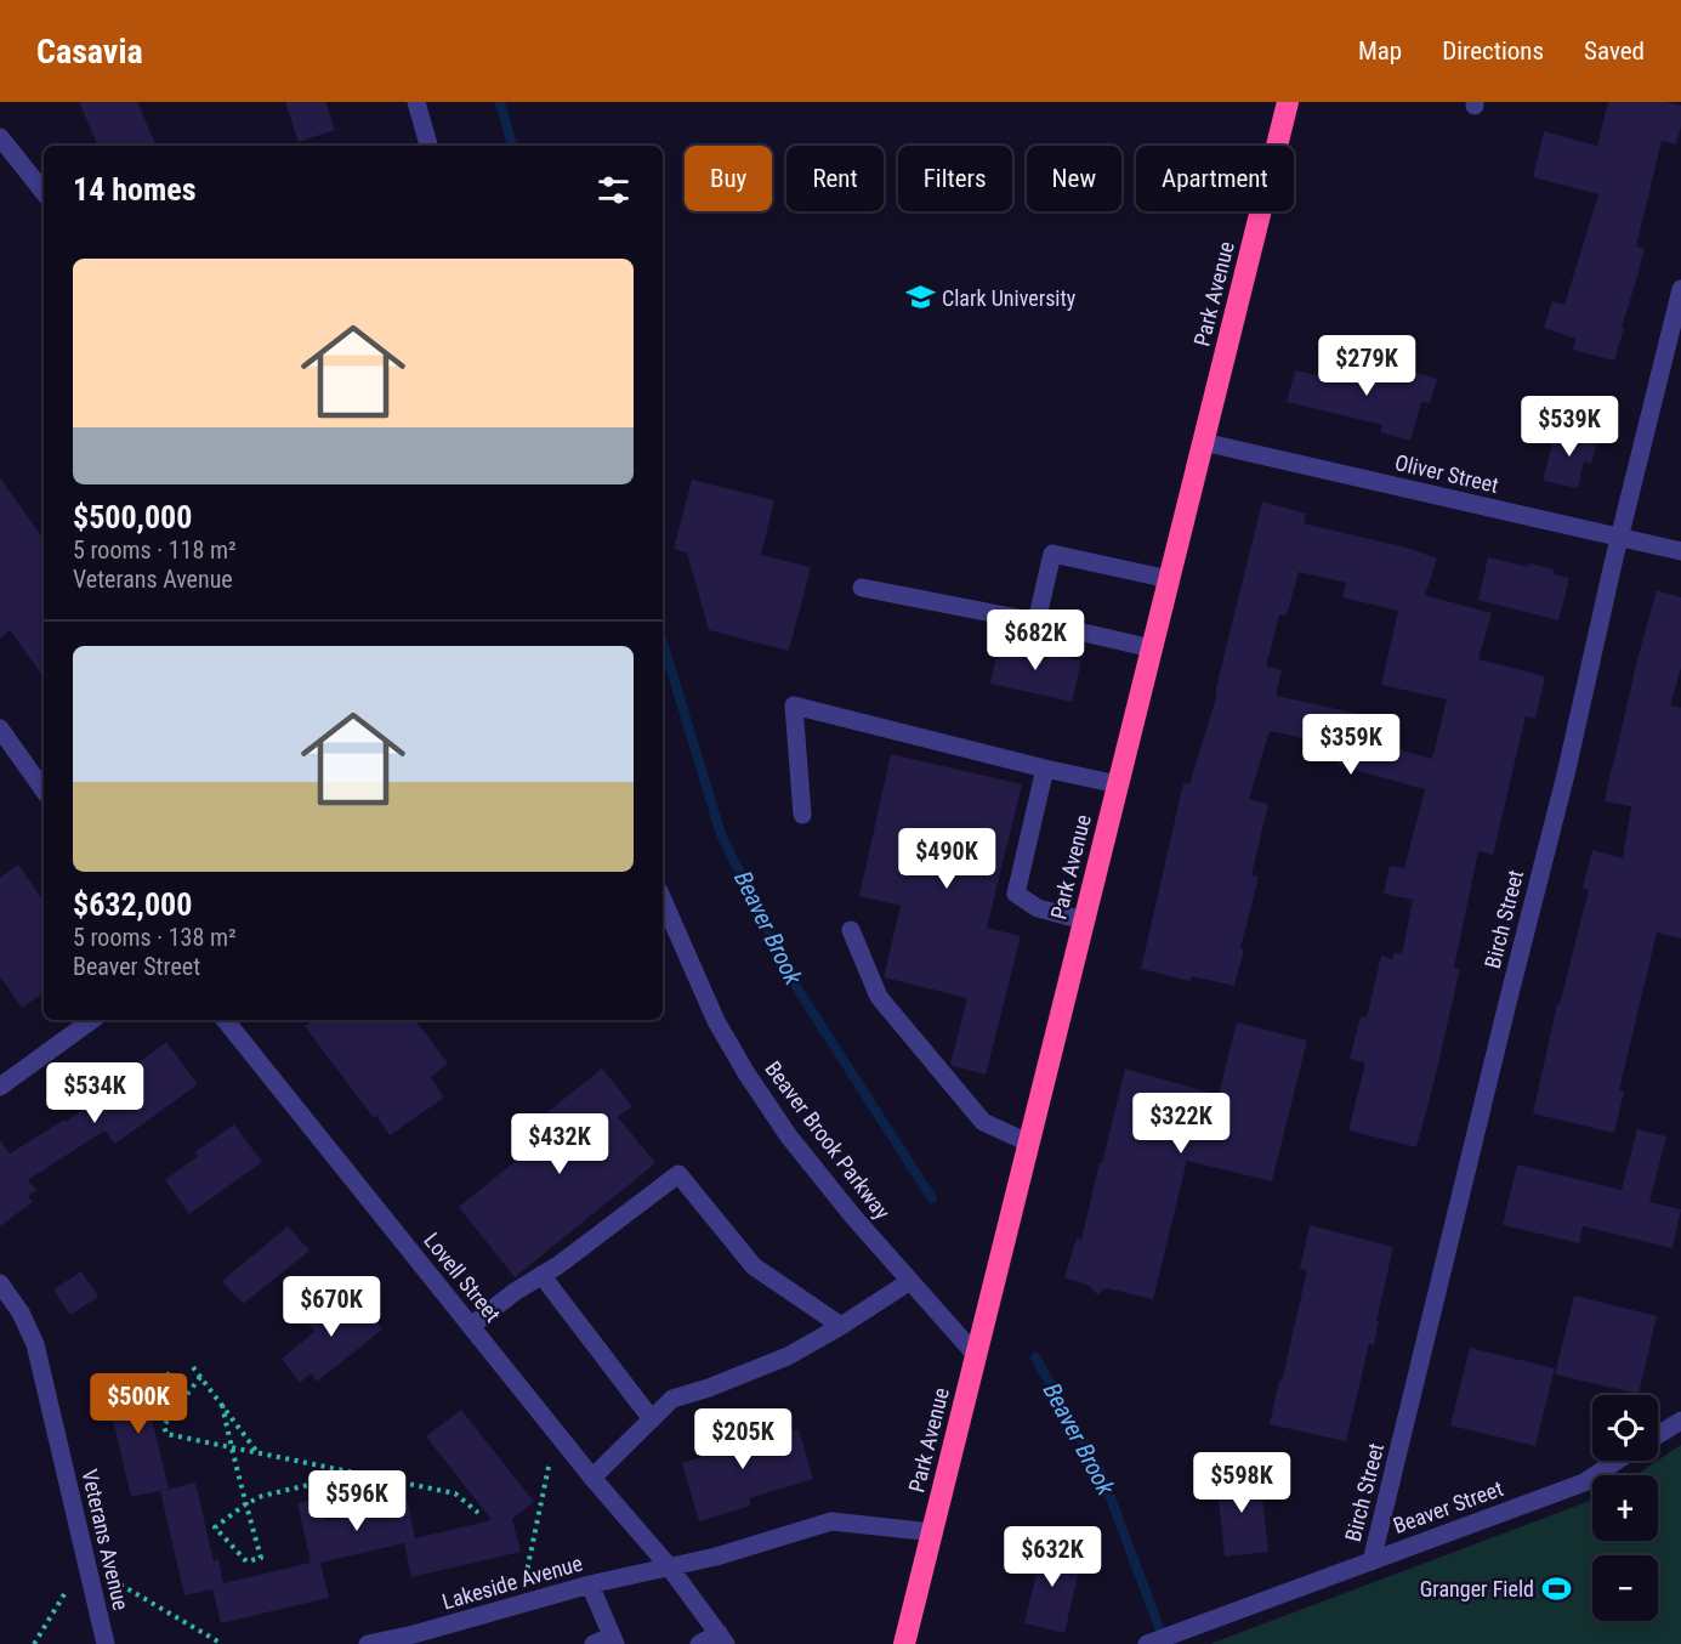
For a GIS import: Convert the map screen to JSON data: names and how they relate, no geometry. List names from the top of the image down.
{
  "streets": {
    "highway": ["Park Avenue"],
    "street": [
      "Oliver Street",
      "Birch Street",
      "Beaver Brook Parkway",
      "Lovell Street",
      "Beaver Street",
      "Veterans Avenue",
      "Lakeside Avenue"
    ]
  },
  "crossings": [
    ["Park Avenue", "Oliver Street"],
    ["Park Avenue", "Beaver Brook Parkway"],
    ["Park Avenue", "Lakeside Avenue"],
    ["Oliver Street", "Birch Street"],
    ["Birch Street", "Beaver Street"],
    ["Lovell Street", "Lakeside Avenue"]
  ],
  "water": ["Beaver Brook"],
  "places": {
    "school or university": ["Clark University"],
    "sports": ["Granger Field"]
  },
  "page": {
    "header": "Casavia",
    "nav": ["Map", "Directions", "Saved"],
    "chip": [
      "Buy",
      "Rent",
      "Filters",
      "New",
      "Apartment"
    ],
    "heading": "14 homes",
    "list": [
      {
        "name": "$500,000",
        "note": "5 rooms · 118 m² · Veterans Avenue"
      },
      {
        "name": "$632,000",
        "note": "5 rooms · 138 m² · Beaver Street"
      }
    ],
    "price": [
      "$279K",
      "$539K",
      "$682K",
      "$359K",
      "$490K",
      "$534K",
      "$322K",
      "$432K",
      "$670K",
      "$500K",
      "$205K",
      "$598K",
      "$596K",
      "$632K"
    ],
    "map_buttons": ["+", "−"]
  }
}
